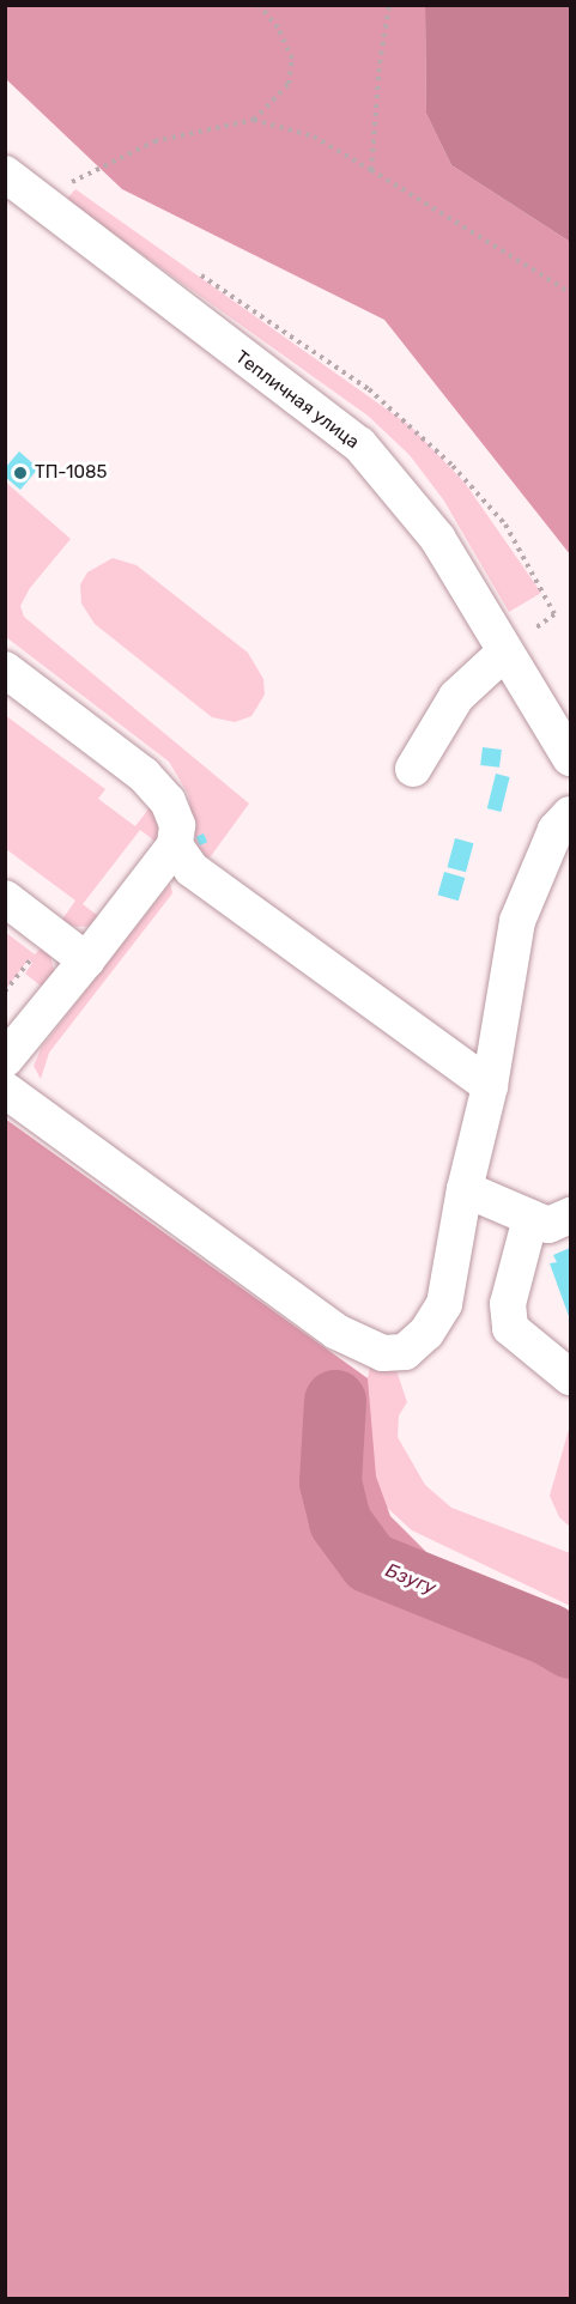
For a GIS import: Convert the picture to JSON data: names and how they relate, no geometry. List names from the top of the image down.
{
  "streets": {
    "street": ["Тепличная улица"]
  },
  "water": ["Бзугу"],
  "places": ["ТП-1085"]
}
